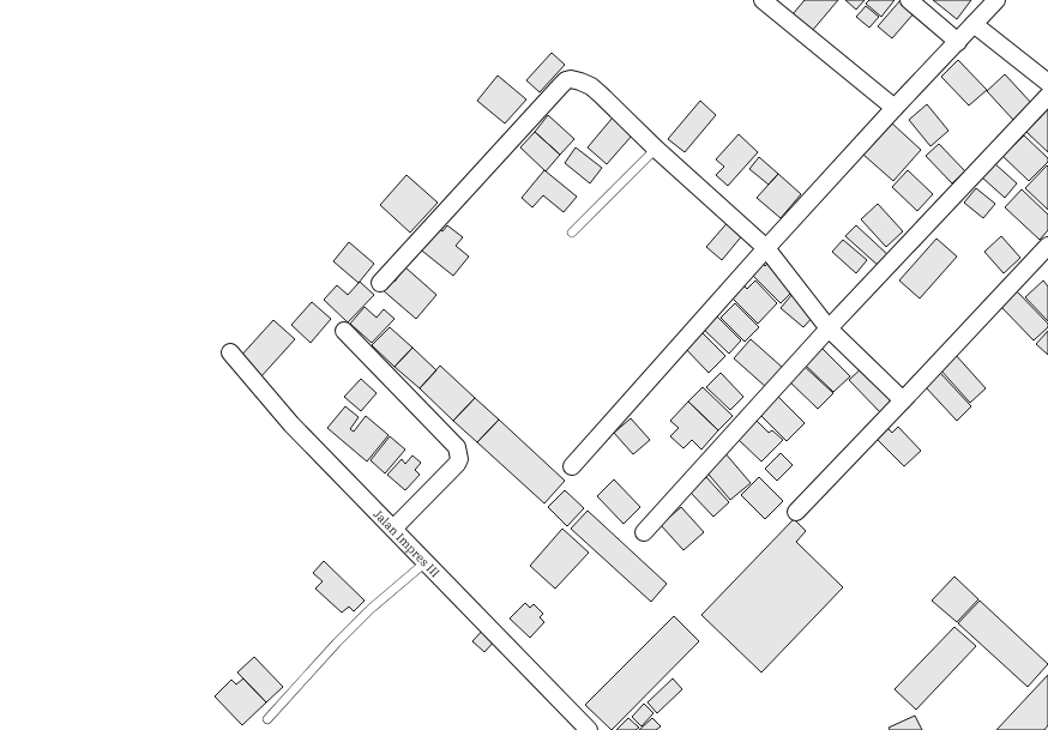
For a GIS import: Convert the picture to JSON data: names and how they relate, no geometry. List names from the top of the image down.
{
  "streets": {
    "street": ["Jalan Impres III"]
  }
}
